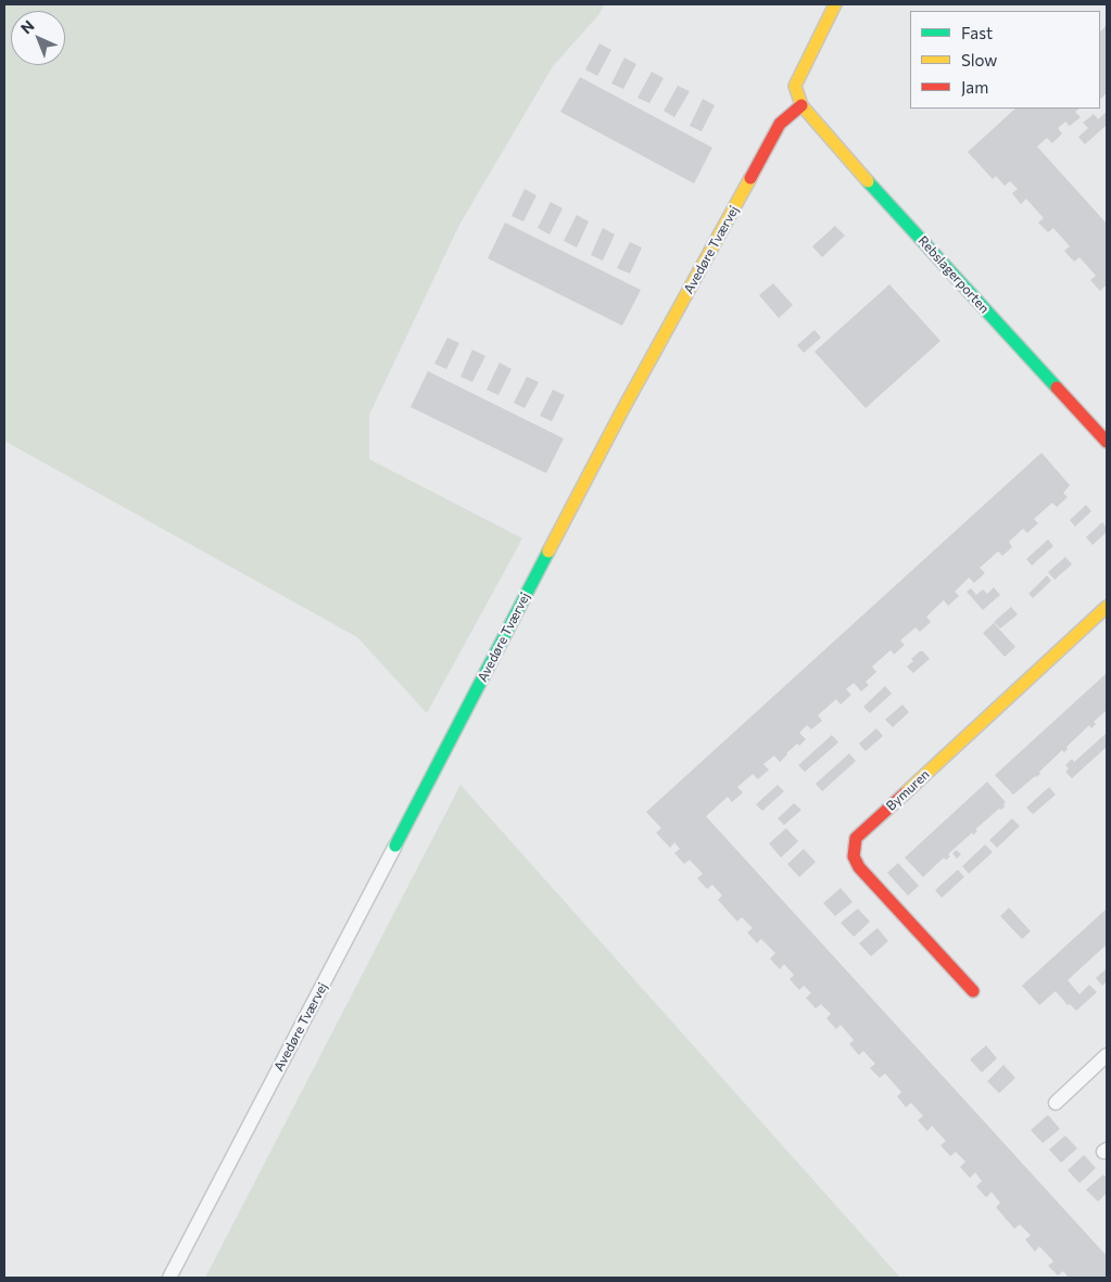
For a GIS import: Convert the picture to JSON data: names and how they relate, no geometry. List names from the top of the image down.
{
  "streets": {
    "street": ["Avedøre Tværvej", "Rebslagerporten", "Bymuren"]
  },
  "crossings": [
    ["Avedøre Tværvej", "Rebslagerporten"]
  ],
  "legend": ["Fast", "Slow", "Jam"],
  "north": "top left"
}
